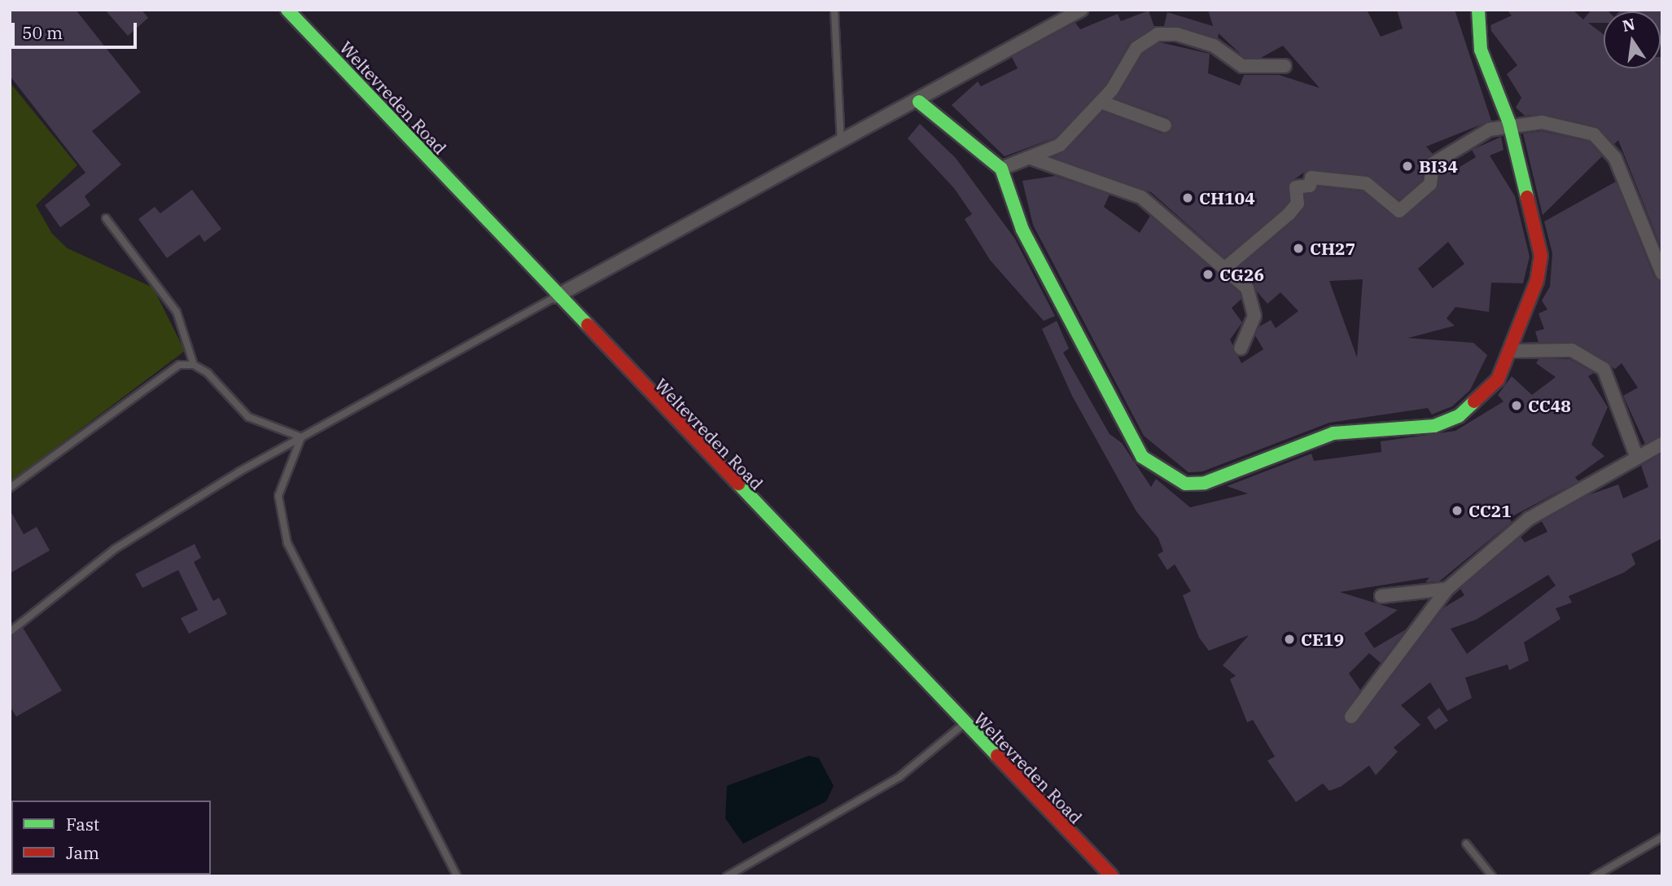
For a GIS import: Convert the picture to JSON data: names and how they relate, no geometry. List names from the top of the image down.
{
  "streets": {
    "street": ["Weltevreden Road"]
  },
  "places": [
    "BI34",
    "CH104",
    "CH27",
    "CG26",
    "CC48",
    "CC21",
    "CE19"
  ],
  "legend": ["Fast", "Jam"],
  "scale_bar": "50 m",
  "north": "top"
}
